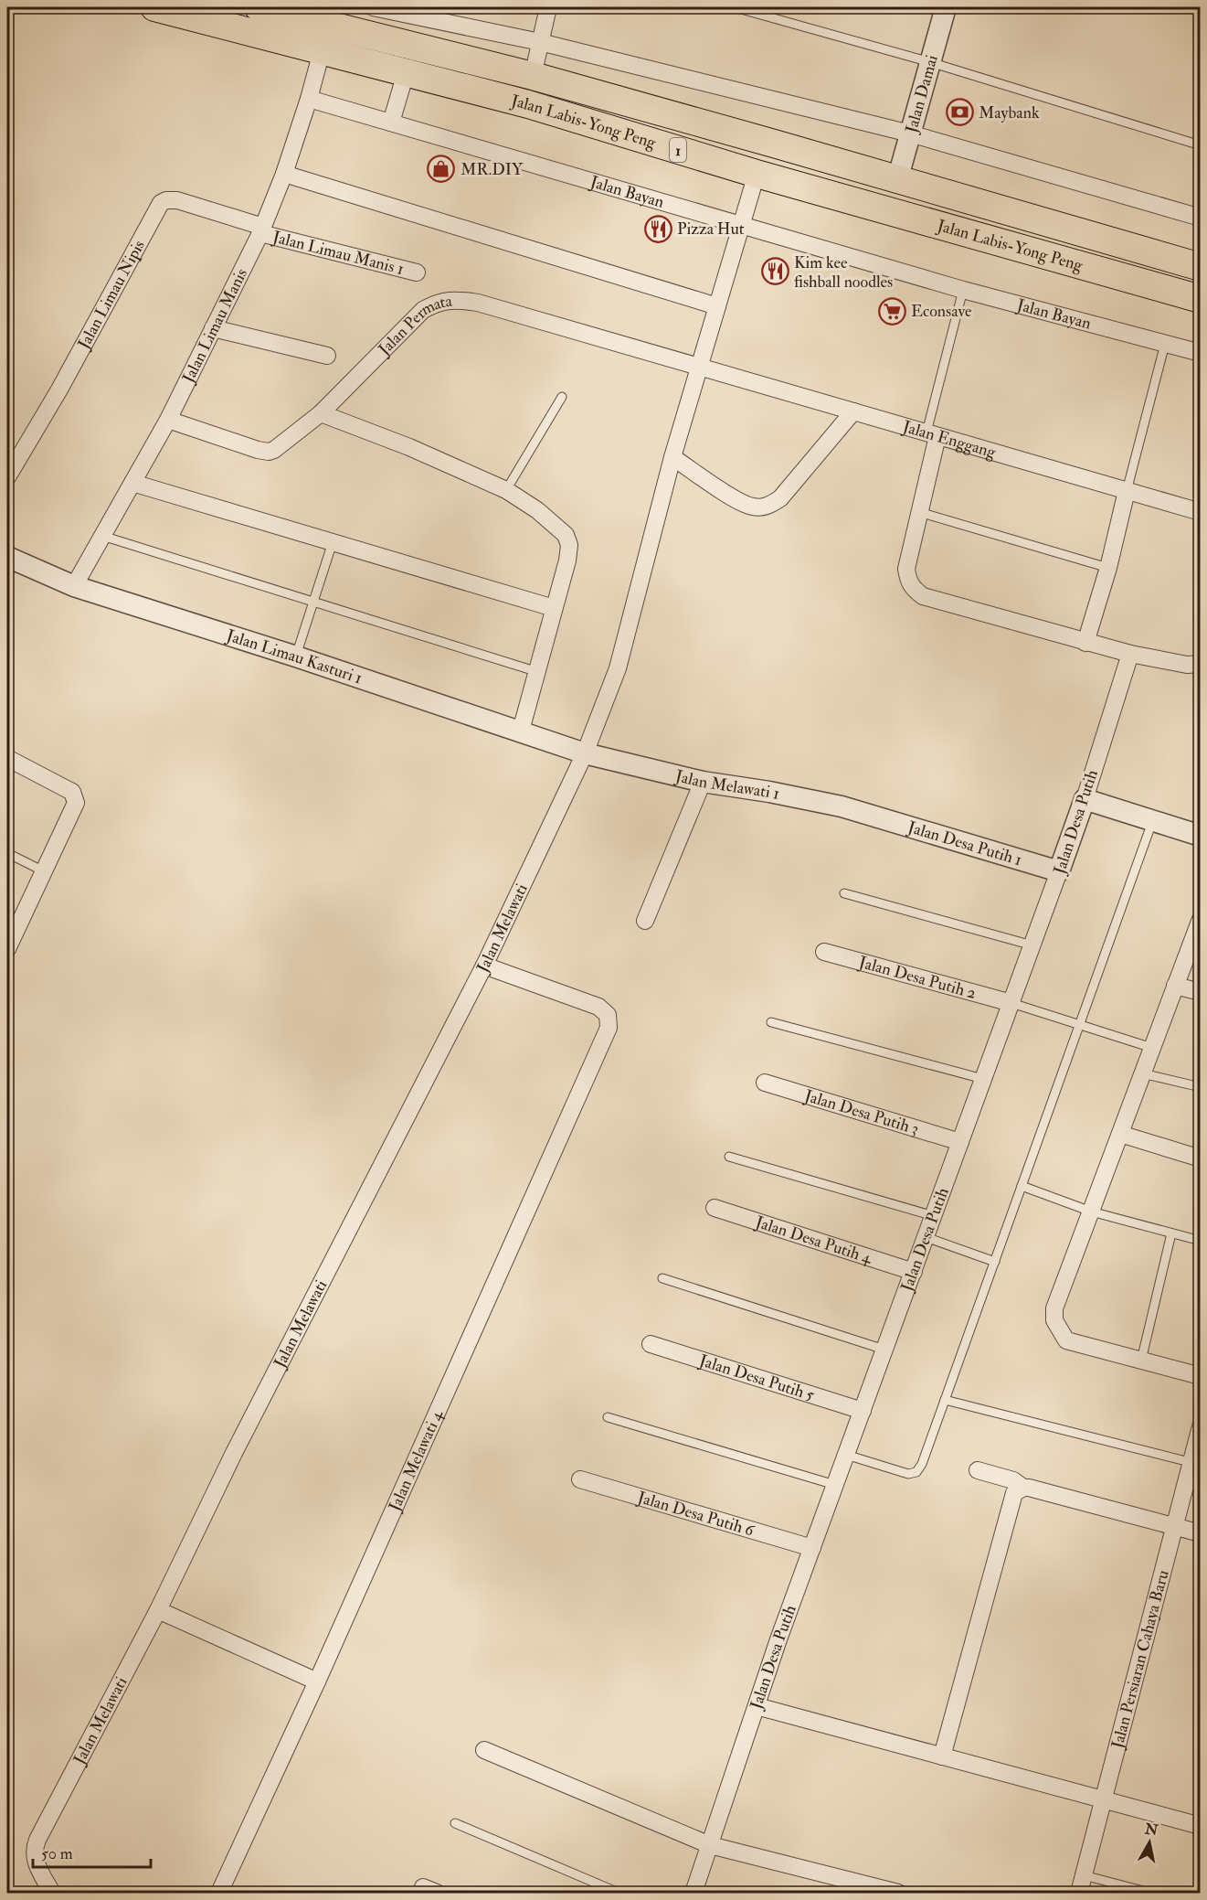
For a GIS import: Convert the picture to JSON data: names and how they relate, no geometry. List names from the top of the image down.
{
  "streets": {
    "highway": ["Jalan Labis-Yong Peng", "1"],
    "street": [
      "Jalan Damai",
      "Jalan Bayan",
      "Jalan Limau Manis 1",
      "Jalan Limau Nipis",
      "Jalan Limau Manis",
      "Jalan Permata",
      "Jalan Enggang",
      "Jalan Limau Kasturi 1",
      "Jalan Melawati 1",
      "Jalan Desa Putih",
      "Jalan Desa Putih 1",
      "Jalan Melawati",
      "Jalan Desa Putih 2",
      "Jalan Desa Putih 3",
      "Jalan Desa Putih 4",
      "Jalan Desa Putih 5",
      "Jalan Melawati 4",
      "Jalan Desa Putih 6",
      "Jalan Persiaran Cahaya Baru"
    ]
  },
  "crossings": [
    ["Jalan Damai", "Jalan Labis-Yong Peng"],
    ["Jalan Labis-Yong Peng", "Jalan Limau Manis"],
    ["Jalan Labis-Yong Peng", "Jalan Melawati"],
    ["Jalan Bayan", "Jalan Limau Manis"],
    ["Jalan Bayan", "Jalan Melawati"],
    ["Jalan Limau Manis 1", "Jalan Limau Nipis"],
    ["Jalan Limau Manis 1", "Jalan Limau Manis"],
    ["Jalan Limau Nipis", "Jalan Limau Manis"],
    ["Jalan Limau Manis", "Jalan Permata"],
    ["Jalan Limau Manis", "Jalan Limau Kasturi 1"],
    ["Jalan Permata", "Jalan Enggang"],
    ["Jalan Permata", "Jalan Melawati"],
    ["Jalan Enggang", "Jalan Melawati"],
    ["Jalan Limau Kasturi 1", "Jalan Melawati 1"],
    ["Jalan Limau Kasturi 1", "Jalan Melawati"],
    ["Jalan Melawati 1", "Jalan Desa Putih 1"],
    ["Jalan Melawati 1", "Jalan Melawati"],
    ["Jalan Desa Putih", "Jalan Desa Putih 1"],
    ["Jalan Desa Putih", "Jalan Desa Putih 2"],
    ["Jalan Desa Putih", "Jalan Desa Putih 3"],
    ["Jalan Desa Putih", "Jalan Desa Putih 4"],
    ["Jalan Desa Putih", "Jalan Desa Putih 5"],
    ["Jalan Desa Putih", "Jalan Desa Putih 6"],
    ["Jalan Melawati", "Jalan Melawati 4"]
  ],
  "places": {
    "bank": ["Maybank"],
    "shop": ["MR.DIY"],
    "restaurant": ["Pizza Hut", "Kim kee fishball noodles"],
    "supermarket": ["Econsave"]
  },
  "scale_bar": "50 m",
  "north": "top"
}
